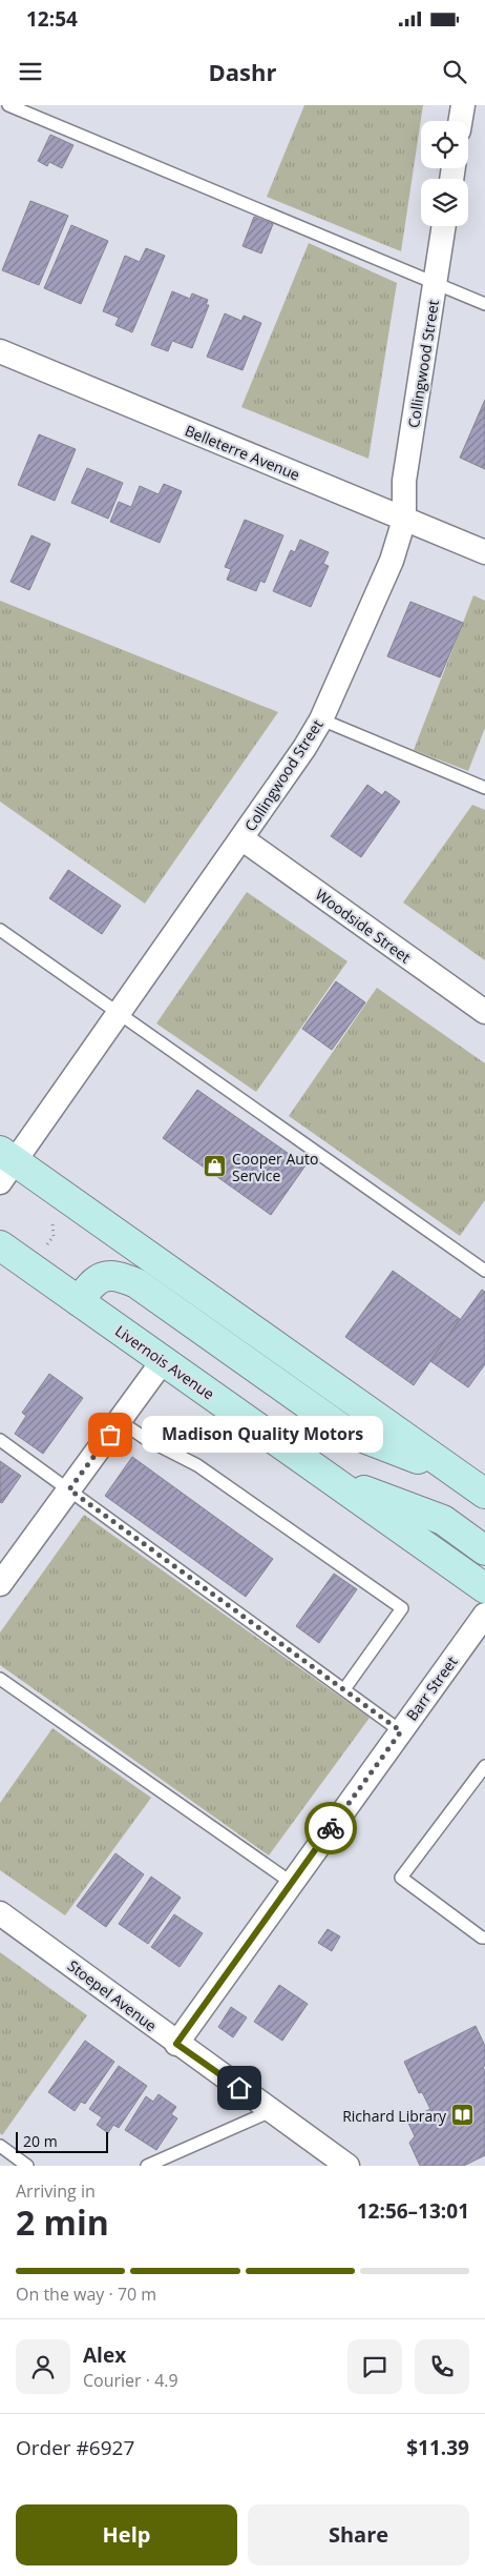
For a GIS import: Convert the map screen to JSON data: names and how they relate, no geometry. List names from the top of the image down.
{
  "streets": {
    "main road": ["Livernois Avenue"],
    "street": [
      "Collingwood Street",
      "Belleterre Avenue",
      "Woodside Street",
      "Barr Street",
      "Stoepel Avenue"
    ]
  },
  "crossings": [
    ["Collingwood Street", "Belleterre Avenue"],
    ["Collingwood Street", "Woodside Street"],
    ["Barr Street", "Stoepel Avenue"]
  ],
  "places": {
    "shop": ["Cooper Auto Service"],
    "other": ["Madison Quality Motors"],
    "library": ["Richard Library"]
  },
  "scale_bar": "20 m",
  "page": {
    "status": "12:54",
    "header": "Dashr",
    "bubble": "Madison Quality Motors",
    "scale": "20 m",
    "heading": ["2 min", "Arriving in", "12:56–13:01"],
    "panel": [
      "Alex",
      "Courier · 4.9",
      "Order #6927",
      "$11.39"
    ],
    "bar": "On the way · 70 m",
    "buttons": ["Help", "Share"]
  }
}
